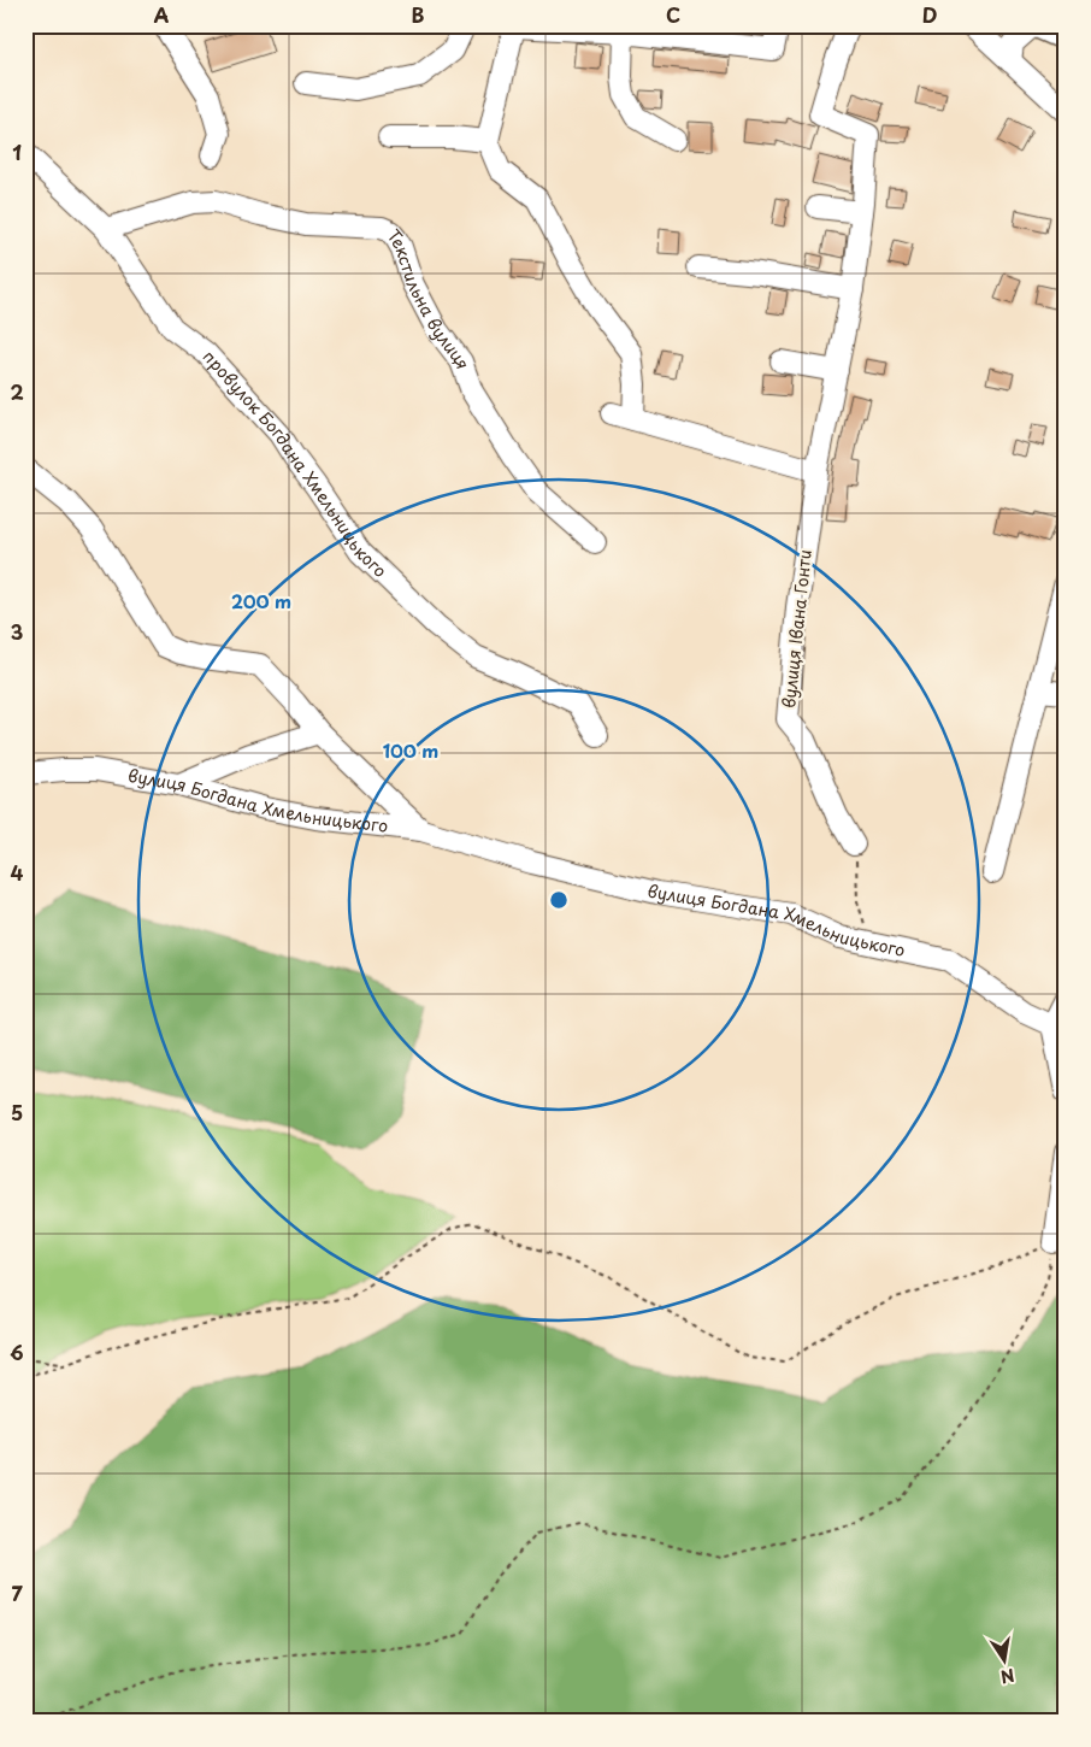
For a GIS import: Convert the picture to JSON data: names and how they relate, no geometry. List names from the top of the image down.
{
  "streets": {
    "street": [
      "Текстильна вулиця",
      "провулок Богдана Хмельницького",
      "вулиця Івана Гонти",
      "вулиця Богдана Хмельницького"
    ]
  },
  "crossings": [
    ["Текстильна вулиця", "провулок Богдана Хмельницького"]
  ],
  "north": "bottom",
  "grid": {
    "columns": [
      "A",
      "B",
      "C",
      "D"
    ],
    "rows": [
      "1",
      "2",
      "3",
      "4",
      "5",
      "6",
      "7"
    ]
  },
  "rings": ["200 m", "100 m"]
}
